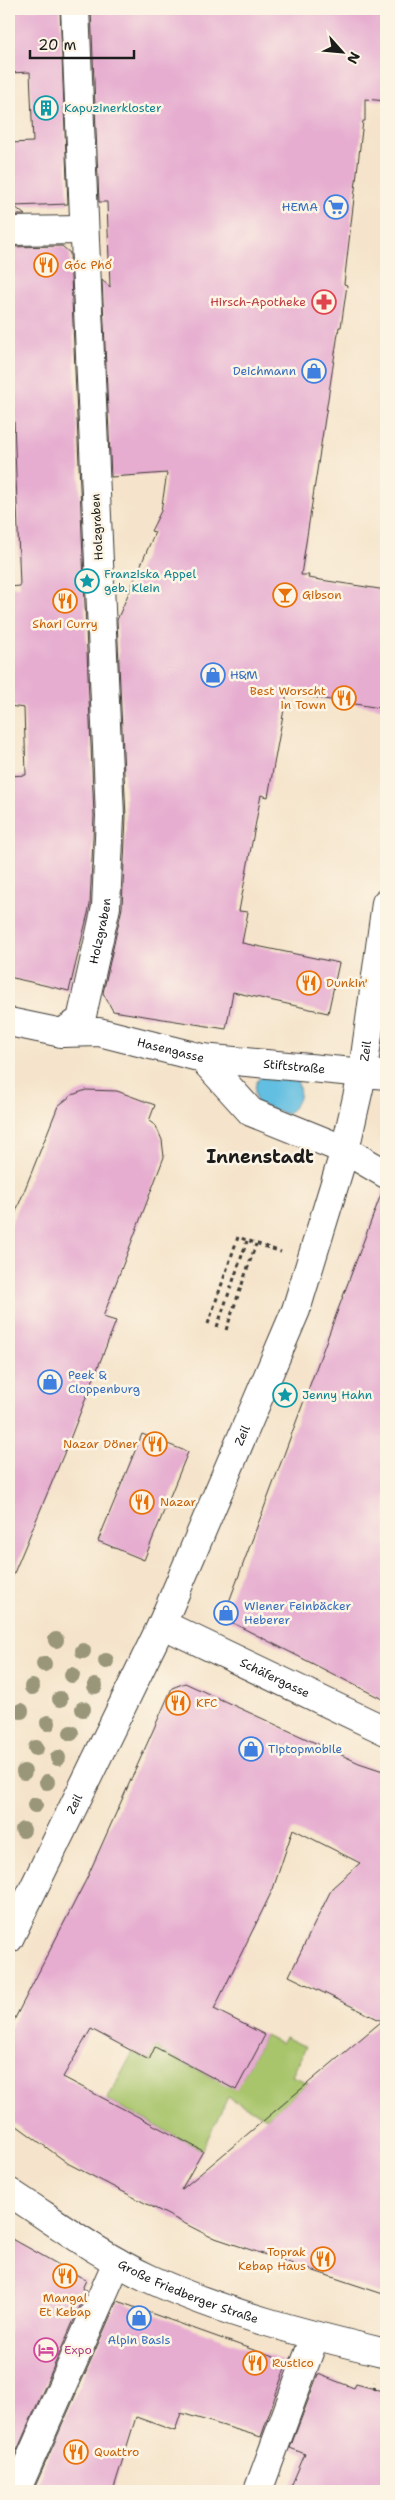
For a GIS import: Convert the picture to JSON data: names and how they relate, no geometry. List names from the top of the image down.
{
  "streets": {
    "street": [
      "Holzgraben",
      "Hasengasse",
      "Zeil",
      "Stiftstraße",
      "Schäfergasse",
      "Große Friedberger Straße"
    ]
  },
  "crossings": [
    ["Holzgraben", "Hasengasse"],
    ["Hasengasse", "Zeil"],
    ["Hasengasse", "Stiftstraße"],
    ["Zeil", "Stiftstraße"],
    ["Zeil", "Schäfergasse"]
  ],
  "districts": ["Innenstadt"],
  "places": {
    "building": ["Kapuzinerkloster"],
    "supermarket": ["HEMA"],
    "restaurant": [
      "Góc Phố",
      "Shari Curry",
      "Best Worscht in Town",
      "Dunkin'",
      "Nazar Döner",
      "Nazar",
      "KFC",
      "Toprak Kebap Haus",
      "Mangal Et Kebap",
      "Rustico",
      "Quattro"
    ],
    "pharmacy": ["Hirsch-Apotheke"],
    "shop": [
      "Deichmann",
      "H&M",
      "Peek & Cloppenburg",
      "Wiener Feinbäcker Heberer",
      "Tiptopmobile",
      "Alpin Basis"
    ],
    "place": ["Franziska Appel geb. Klein", "Jenny Hahn"],
    "bar": ["Gibson"],
    "hotel": ["Expo"]
  },
  "scale_bar": "20 m",
  "north": "bottom right"
}
